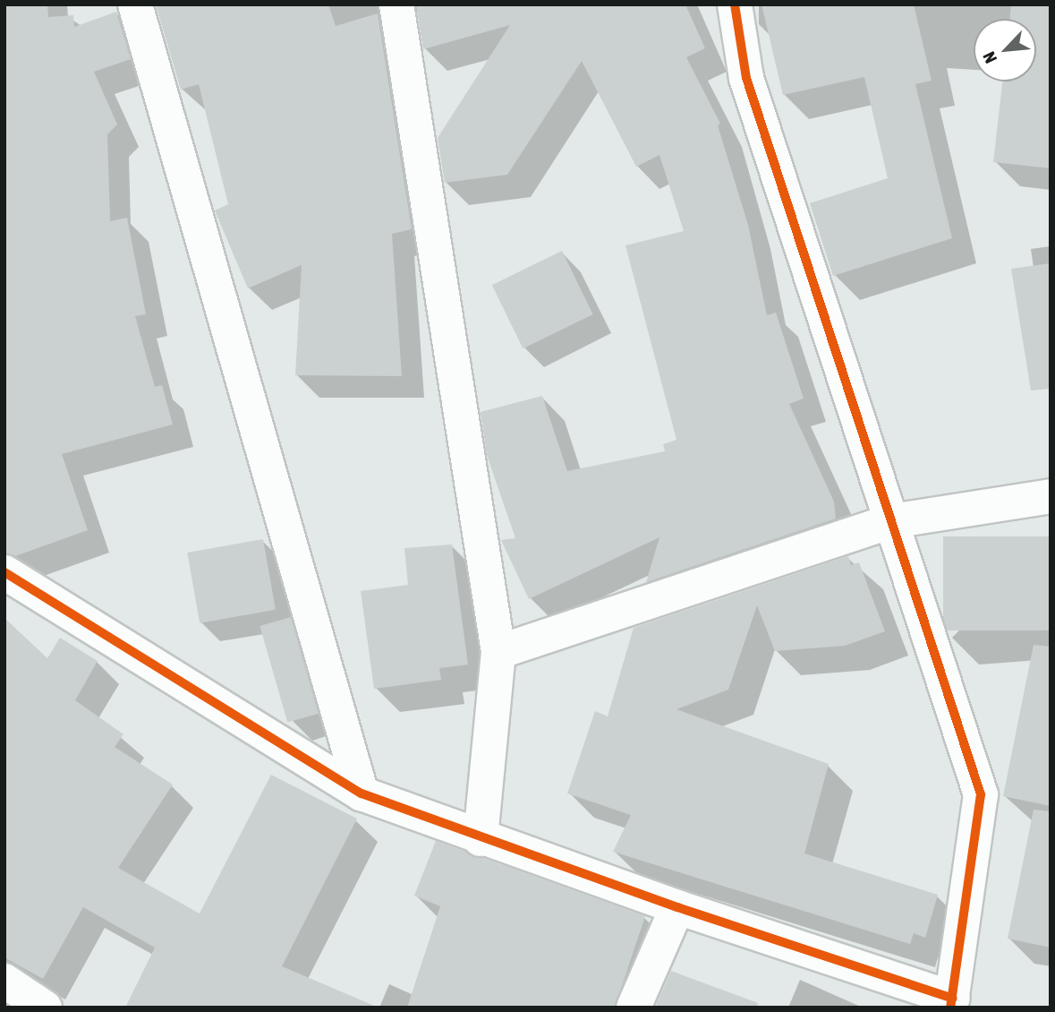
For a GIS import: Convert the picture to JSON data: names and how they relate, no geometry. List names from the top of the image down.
{
  "north": "bottom left"
}
